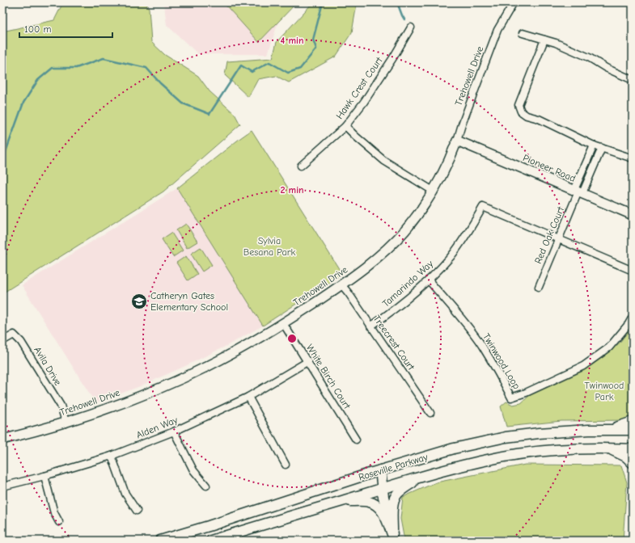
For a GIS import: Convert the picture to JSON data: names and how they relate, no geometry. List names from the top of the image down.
{
  "streets": {
    "main road": ["Roseville Parkway"],
    "street": [
      "Trehowell Drive",
      "Hawk Crest Court",
      "Pioneer Road",
      "Red Oak Court",
      "Tamarindo Way",
      "Treecrest Court",
      "Twinwood Loop",
      "Avila Drive",
      "White Birch Court",
      "Alden Way"
    ]
  },
  "crossings": [
    ["Trehowell Drive", "Pioneer Road"],
    ["Trehowell Drive", "Treecrest Court"],
    ["Trehowell Drive", "Avila Drive"],
    ["Trehowell Drive", "White Birch Court"],
    ["Pioneer Road", "Red Oak Court"],
    ["Red Oak Court", "Tamarindo Way"],
    ["Tamarindo Way", "Treecrest Court"],
    ["Tamarindo Way", "Twinwood Loop"],
    ["White Birch Court", "Alden Way"]
  ],
  "parks": ["Sylvia Besana Park", "Twinwood Park"],
  "places": {
    "school or university": ["Catheryn Gates Elementary School"]
  },
  "scale_bar": "100 m",
  "rings": ["4 min", "2 min"]
}
